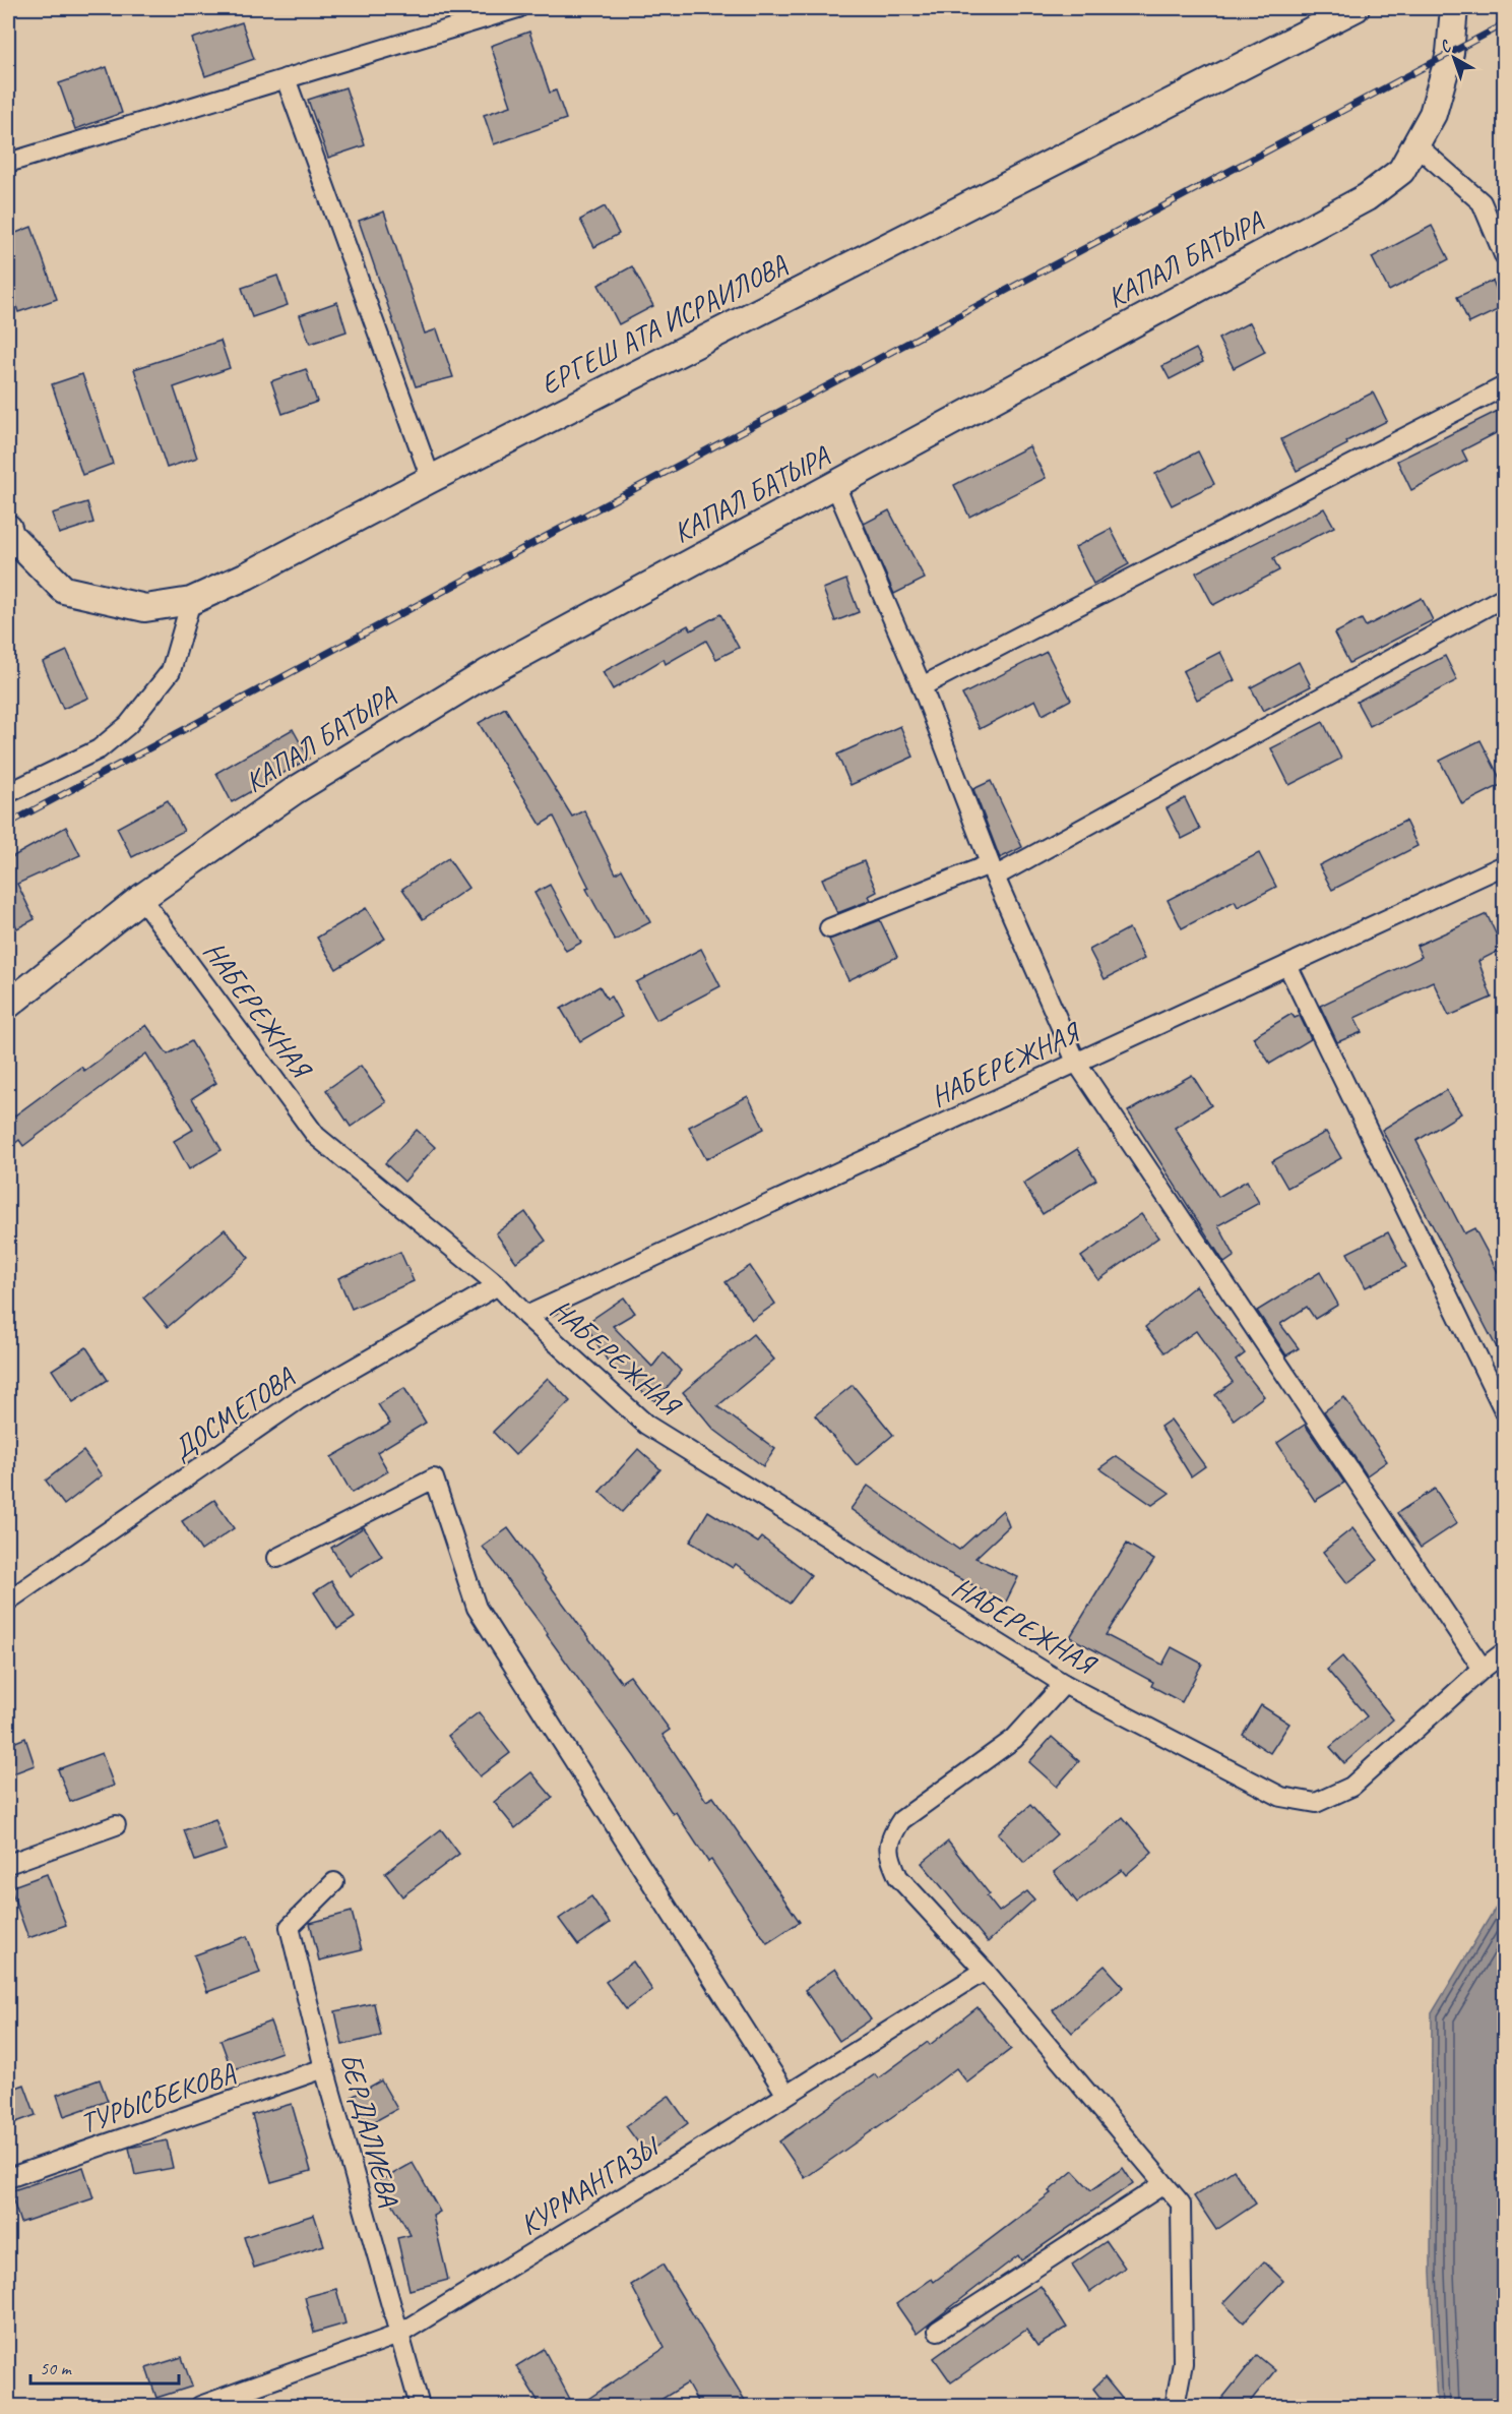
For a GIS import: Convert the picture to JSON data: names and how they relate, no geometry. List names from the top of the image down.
{
  "streets": {
    "main road": ["КАПАЛ БАТЫРА", "ЕРГЕШ АТА ИСРАИЛОВА"],
    "street": [
      "НАБЕРЕЖНАЯ",
      "ДОСМЕТОВА",
      "ТУРЫСБЕКОВА",
      "БЕРДАЛИЕВА",
      "КУРМАНГАЗЫ"
    ]
  },
  "crossings": [
    ["КАПАЛ БАТЫРА", "НАБЕРЕЖНАЯ"],
    ["НАБЕРЕЖНАЯ", "ДОСМЕТОВА"],
    ["ТУРЫСБЕКОВА", "БЕРДАЛИЕВА"],
    ["БЕРДАЛИЕВА", "КУРМАНГАЗЫ"]
  ],
  "scale_bar": "50 m",
  "north": "top left"
}
